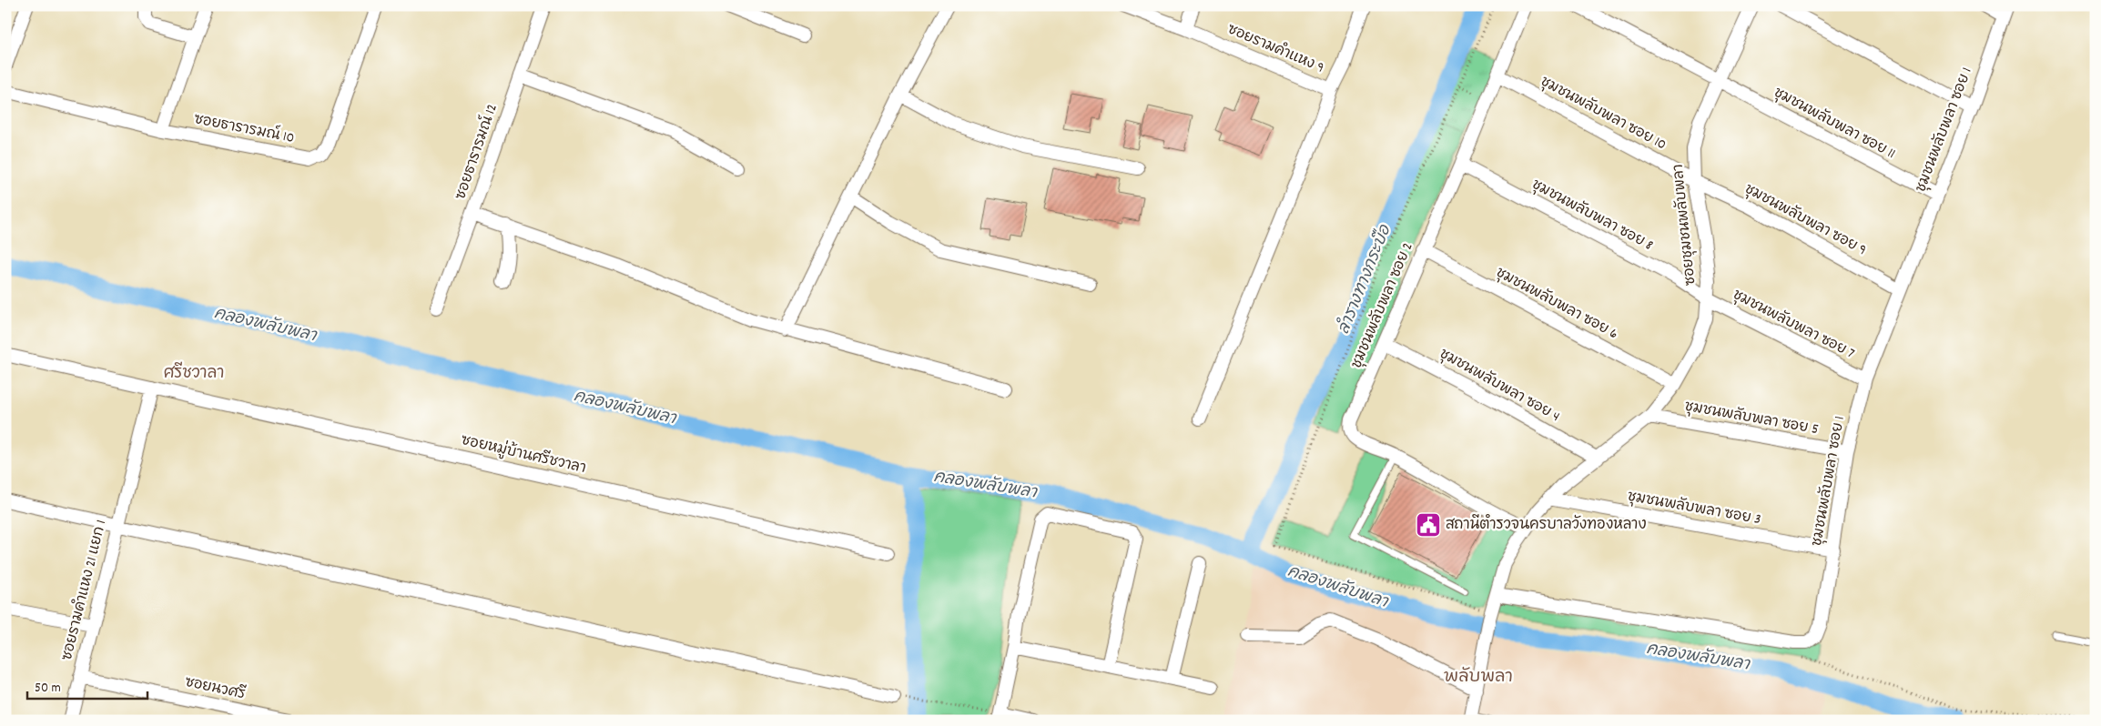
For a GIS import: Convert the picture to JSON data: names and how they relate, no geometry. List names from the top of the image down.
{
  "streets": {
    "street": [
      "ซอยรามคำแหง 9",
      "ชุมชนพลับพลา ซอย 10",
      "ชุมชนพลับพลา ซอย 11",
      "ซอยธารารมณ์ 10",
      "ชุมชนพลับพลา ซอย 1",
      "ซอยธารารมณ์ 12",
      "ชุมชนพลับพลา ซอย 8",
      "ชุมชนพลับพลา ซอย 9",
      "ซอยชุมชนพลับพลา",
      "ชุมชนพลับพลา ซอย 6",
      "ชุมชนพลับพลา ซอย 2",
      "ชุมชนพลับพลา ซอย 7",
      "ชุมชนพลับพลา ซอย 4",
      "ชุมชนพลับพลา ซอย 5",
      "ซอยหมู่บ้านศรีชวาลา",
      "ชุมชนพลับพลา ซอย 3",
      "ซอยรามคำแหง 21 แยก 1",
      "ซอยนวศรี"
    ]
  },
  "crossings": [
    ["ชุมชนพลับพลา ซอย 10", "ชุมชนพลับพลา ซอย 9"],
    ["ชุมชนพลับพลา ซอย 10", "ซอยชุมชนพลับพลา"],
    ["ชุมชนพลับพลา ซอย 10", "ชุมชนพลับพลา ซอย 2"],
    ["ชุมชนพลับพลา ซอย 11", "ชุมชนพลับพลา ซอย 1"],
    ["ชุมชนพลับพลา ซอย 11", "ซอยชุมชนพลับพลา"],
    ["ชุมชนพลับพลา ซอย 1", "ชุมชนพลับพลา ซอย 9"],
    ["ชุมชนพลับพลา ซอย 1", "ซอยชุมชนพลับพลา"],
    ["ชุมชนพลับพลา ซอย 1", "ชุมชนพลับพลา ซอย 7"],
    ["ชุมชนพลับพลา ซอย 1", "ชุมชนพลับพลา ซอย 5"],
    ["ชุมชนพลับพลา ซอย 1", "ชุมชนพลับพลา ซอย 3"],
    ["ชุมชนพลับพลา ซอย 8", "ซอยชุมชนพลับพลา"],
    ["ชุมชนพลับพลา ซอย 8", "ชุมชนพลับพลา ซอย 2"],
    ["ชุมชนพลับพลา ซอย 8", "ชุมชนพลับพลา ซอย 7"],
    ["ชุมชนพลับพลา ซอย 9", "ซอยชุมชนพลับพลา"],
    ["ซอยชุมชนพลับพลา", "ชุมชนพลับพลา ซอย 6"],
    ["ซอยชุมชนพลับพลา", "ชุมชนพลับพลา ซอย 2"],
    ["ซอยชุมชนพลับพลา", "ชุมชนพลับพลา ซอย 7"],
    ["ซอยชุมชนพลับพลา", "ชุมชนพลับพลา ซอย 4"],
    ["ซอยชุมชนพลับพลา", "ชุมชนพลับพลา ซอย 5"],
    ["ซอยชุมชนพลับพลา", "ชุมชนพลับพลา ซอย 3"],
    ["ชุมชนพลับพลา ซอย 6", "ชุมชนพลับพลา ซอย 2"],
    ["ชุมชนพลับพลา ซอย 2", "ชุมชนพลับพลา ซอย 4"],
    ["ซอยหมู่บ้านศรีชวาลา", "ซอยรามคำแหง 21 แยก 1"],
    ["ซอยรามคำแหง 21 แยก 1", "ซอยนวศรี"]
  ],
  "districts": ["ศรีชวาลา", "พลับพลา"],
  "water": ["ลำรางทางกระบือ", "คลองพลับพลา"],
  "places": {
    "public building": ["สถานีตำรวจนครบาลวังทองหลาง"]
  },
  "scale_bar": "50 m"
}
